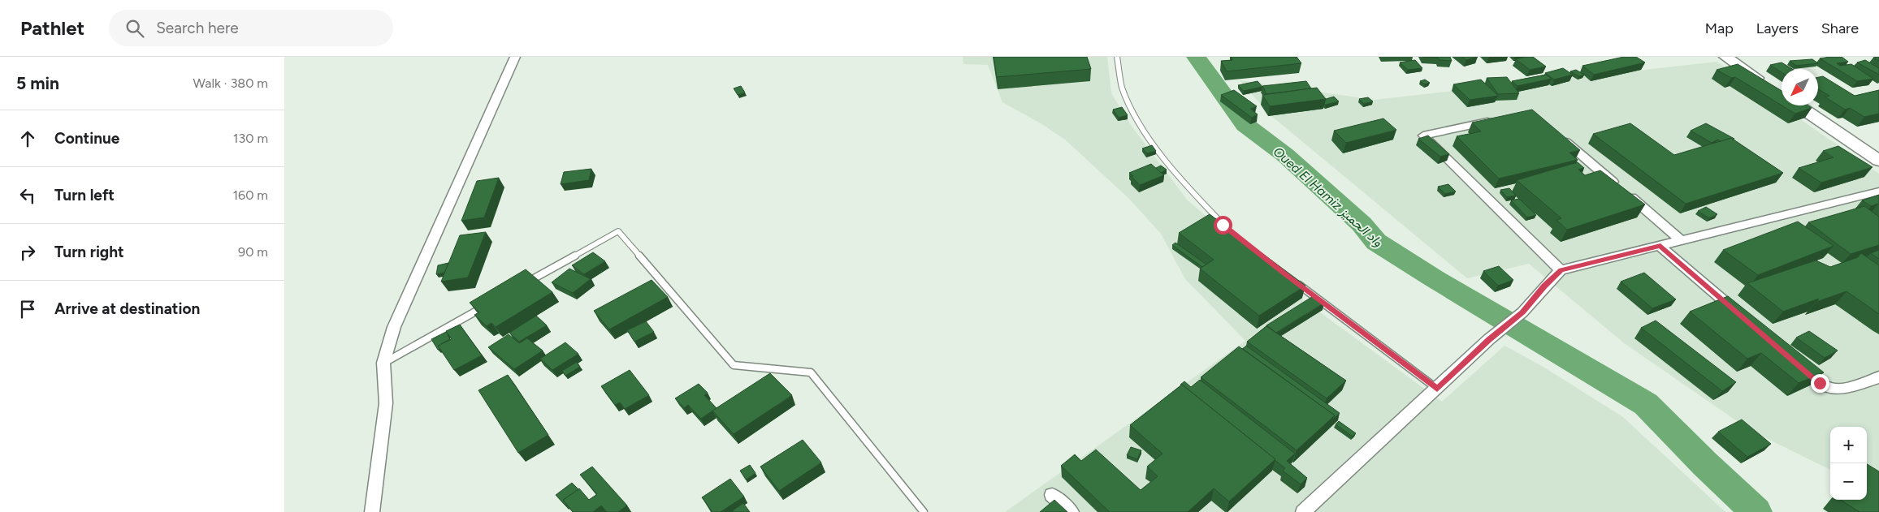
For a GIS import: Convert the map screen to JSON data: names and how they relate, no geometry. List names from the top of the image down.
{
  "water": ["Oued El Hamiz واد الحميز"],
  "north": "bottom left",
  "page": {
    "header": "Pathlet",
    "search": "Search here",
    "nav": ["Map", "Layers", "Share"],
    "heading": ["5 min", "Walk · 380 m"],
    "list": [
      ["Continue", "130 m"],
      ["Turn left", "160 m"],
      ["Turn right", "90 m"],
      "Arrive at destination"
    ],
    "map_buttons": ["+", "−"]
  }
}
